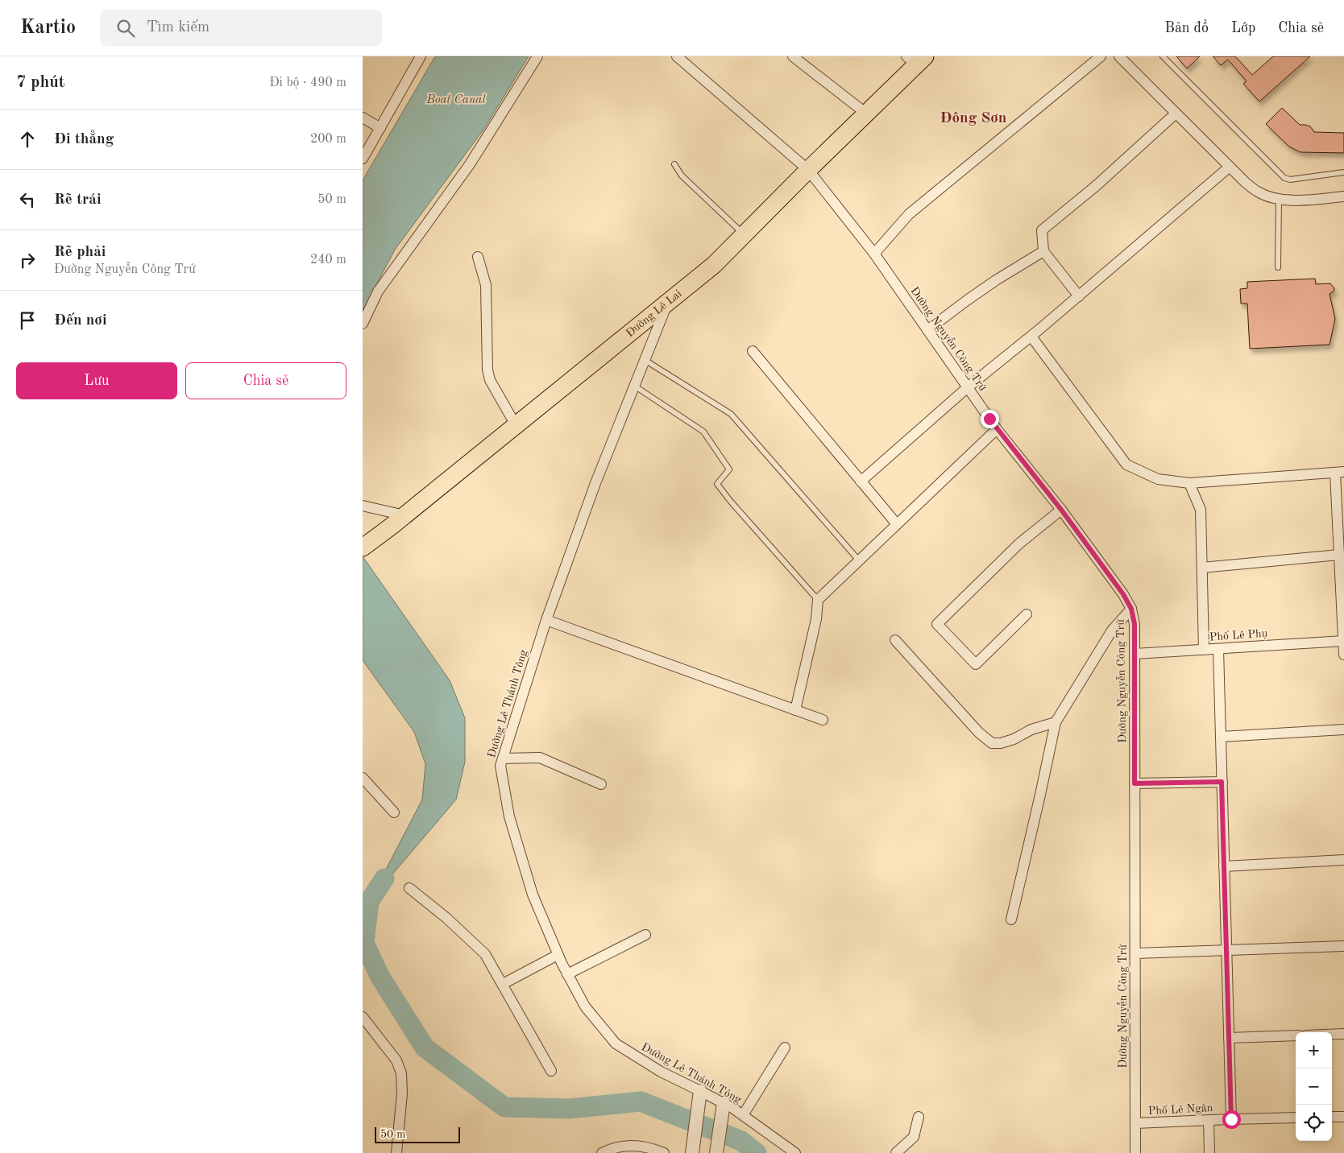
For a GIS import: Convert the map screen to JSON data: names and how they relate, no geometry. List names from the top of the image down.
{
  "streets": {
    "highway": ["Đường Lê Lai"],
    "street": [
      "Đường Nguyễn Công Trứ",
      "Phố Lê Phụ",
      "Đường Lê Thánh Tông",
      "Phố Lê Ngân"
    ]
  },
  "crossings": [
    ["Đường Lê Lai", "Đường Nguyễn Công Trứ"],
    ["Đường Lê Lai", "Đường Lê Thánh Tông"],
    ["Đường Nguyễn Công Trứ", "Phố Lê Phụ"],
    ["Đường Nguyễn Công Trứ", "Phố Lê Ngân"]
  ],
  "districts": ["Đông Sơn"],
  "water": ["Boat Canal"],
  "scale_bar": "50 m",
  "page": {
    "header": "Kartio",
    "search": "Tìm kiếm",
    "nav": ["Bản đồ", "Lớp", "Chia sẻ"],
    "heading": ["7 phút", "Đi bộ · 490 m"],
    "list": [
      ["Đi thẳng", "200 m"],
      ["Rẽ trái", "50 m"],
      ["Rẽ phải", "Đường Nguyễn Công Trứ", "240 m"],
      "Đến nơi"
    ],
    "buttons": ["Lưu", "Chia sẻ"],
    "map_buttons": ["+", "−"],
    "scale": "50 m"
  }
}
